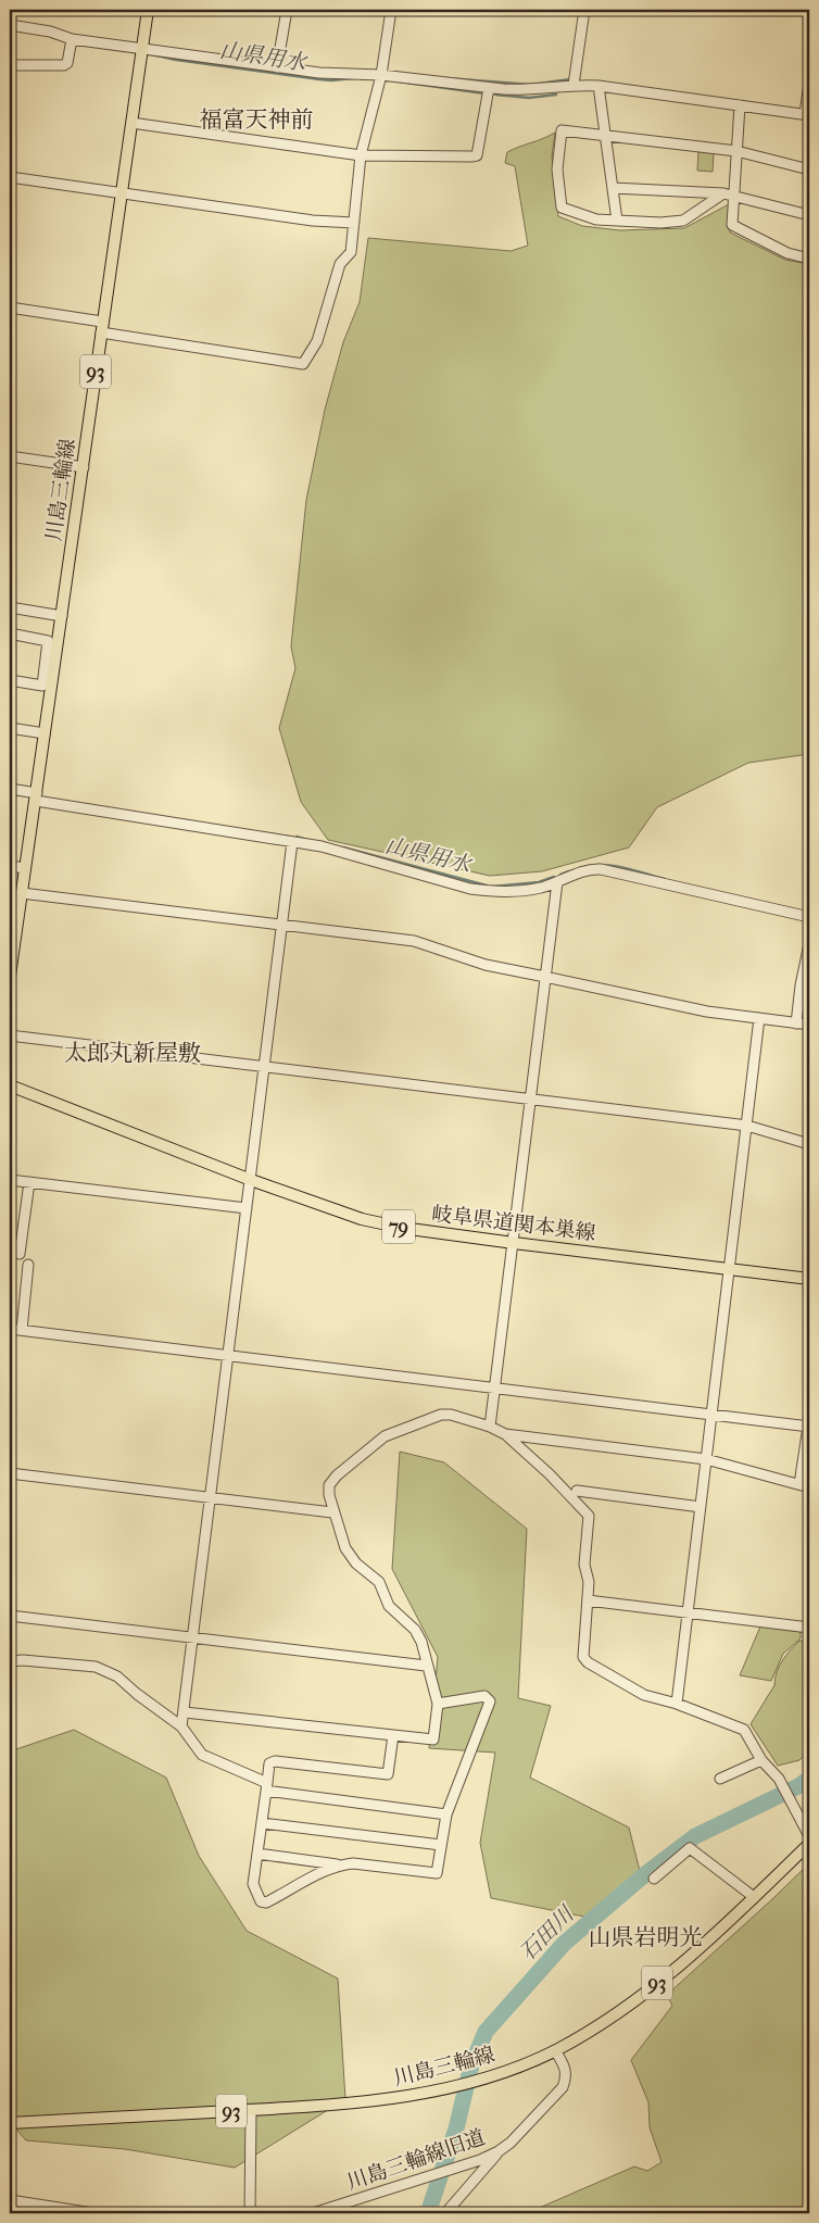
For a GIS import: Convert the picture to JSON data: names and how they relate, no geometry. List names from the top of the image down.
{
  "streets": {
    "main road": [
      "93",
      "川島三輪線",
      "岐阜県道関本巣線",
      "79"
    ],
    "street": ["川島三輪線旧道"]
  },
  "crossings": [
    ["川島三輪線", "川島三輪線旧道"]
  ],
  "districts": ["福富天神前", "太郎丸新屋敷", "山県岩明光"],
  "water": ["山県用水", "石田川"]
}
